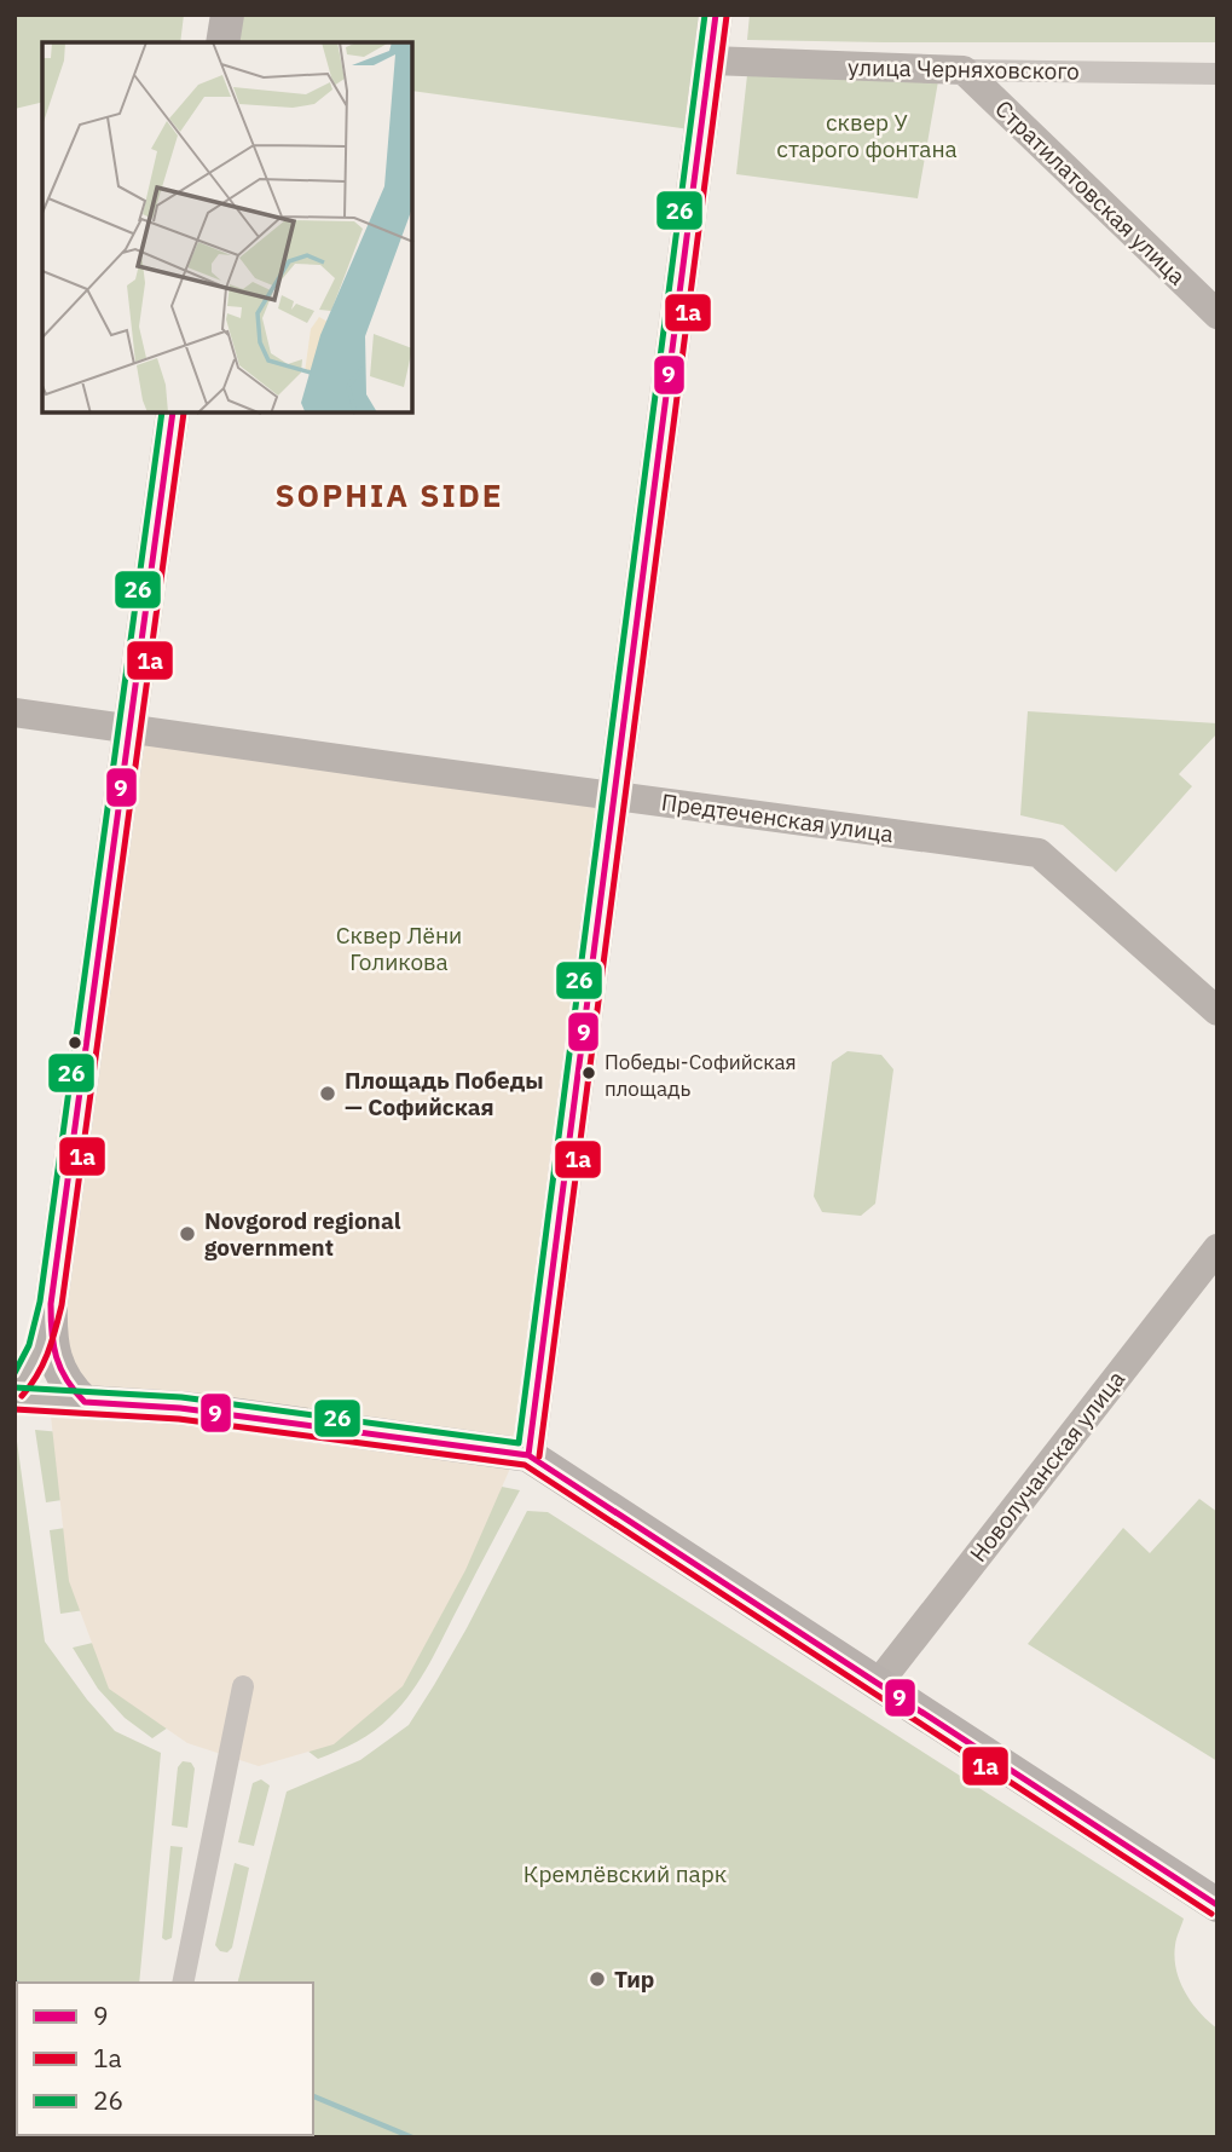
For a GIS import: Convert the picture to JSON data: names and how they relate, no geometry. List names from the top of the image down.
{
  "streets": {
    "street": [
      "улица Черняховского",
      "Стратилатовская улица",
      "Предтеченская улица",
      "Новолучанская улица"
    ]
  },
  "crossings": [
    ["улица Черняховского", "Стратилатовская улица"]
  ],
  "districts": ["SOPHIA SIDE"],
  "parks": ["сквер У старого фонтана", "Сквер Лёни Голикова", "Кремлёвский парк"],
  "places": [
    "Победы-Софийская площадь",
    "Площадь Победы — Софийская",
    "Novgorod regional government",
    "Тир"
  ],
  "lines": ["transit line 9", "transit line 26", "transit line 1a"],
  "legend": ["9", "1a", "26"]
}
